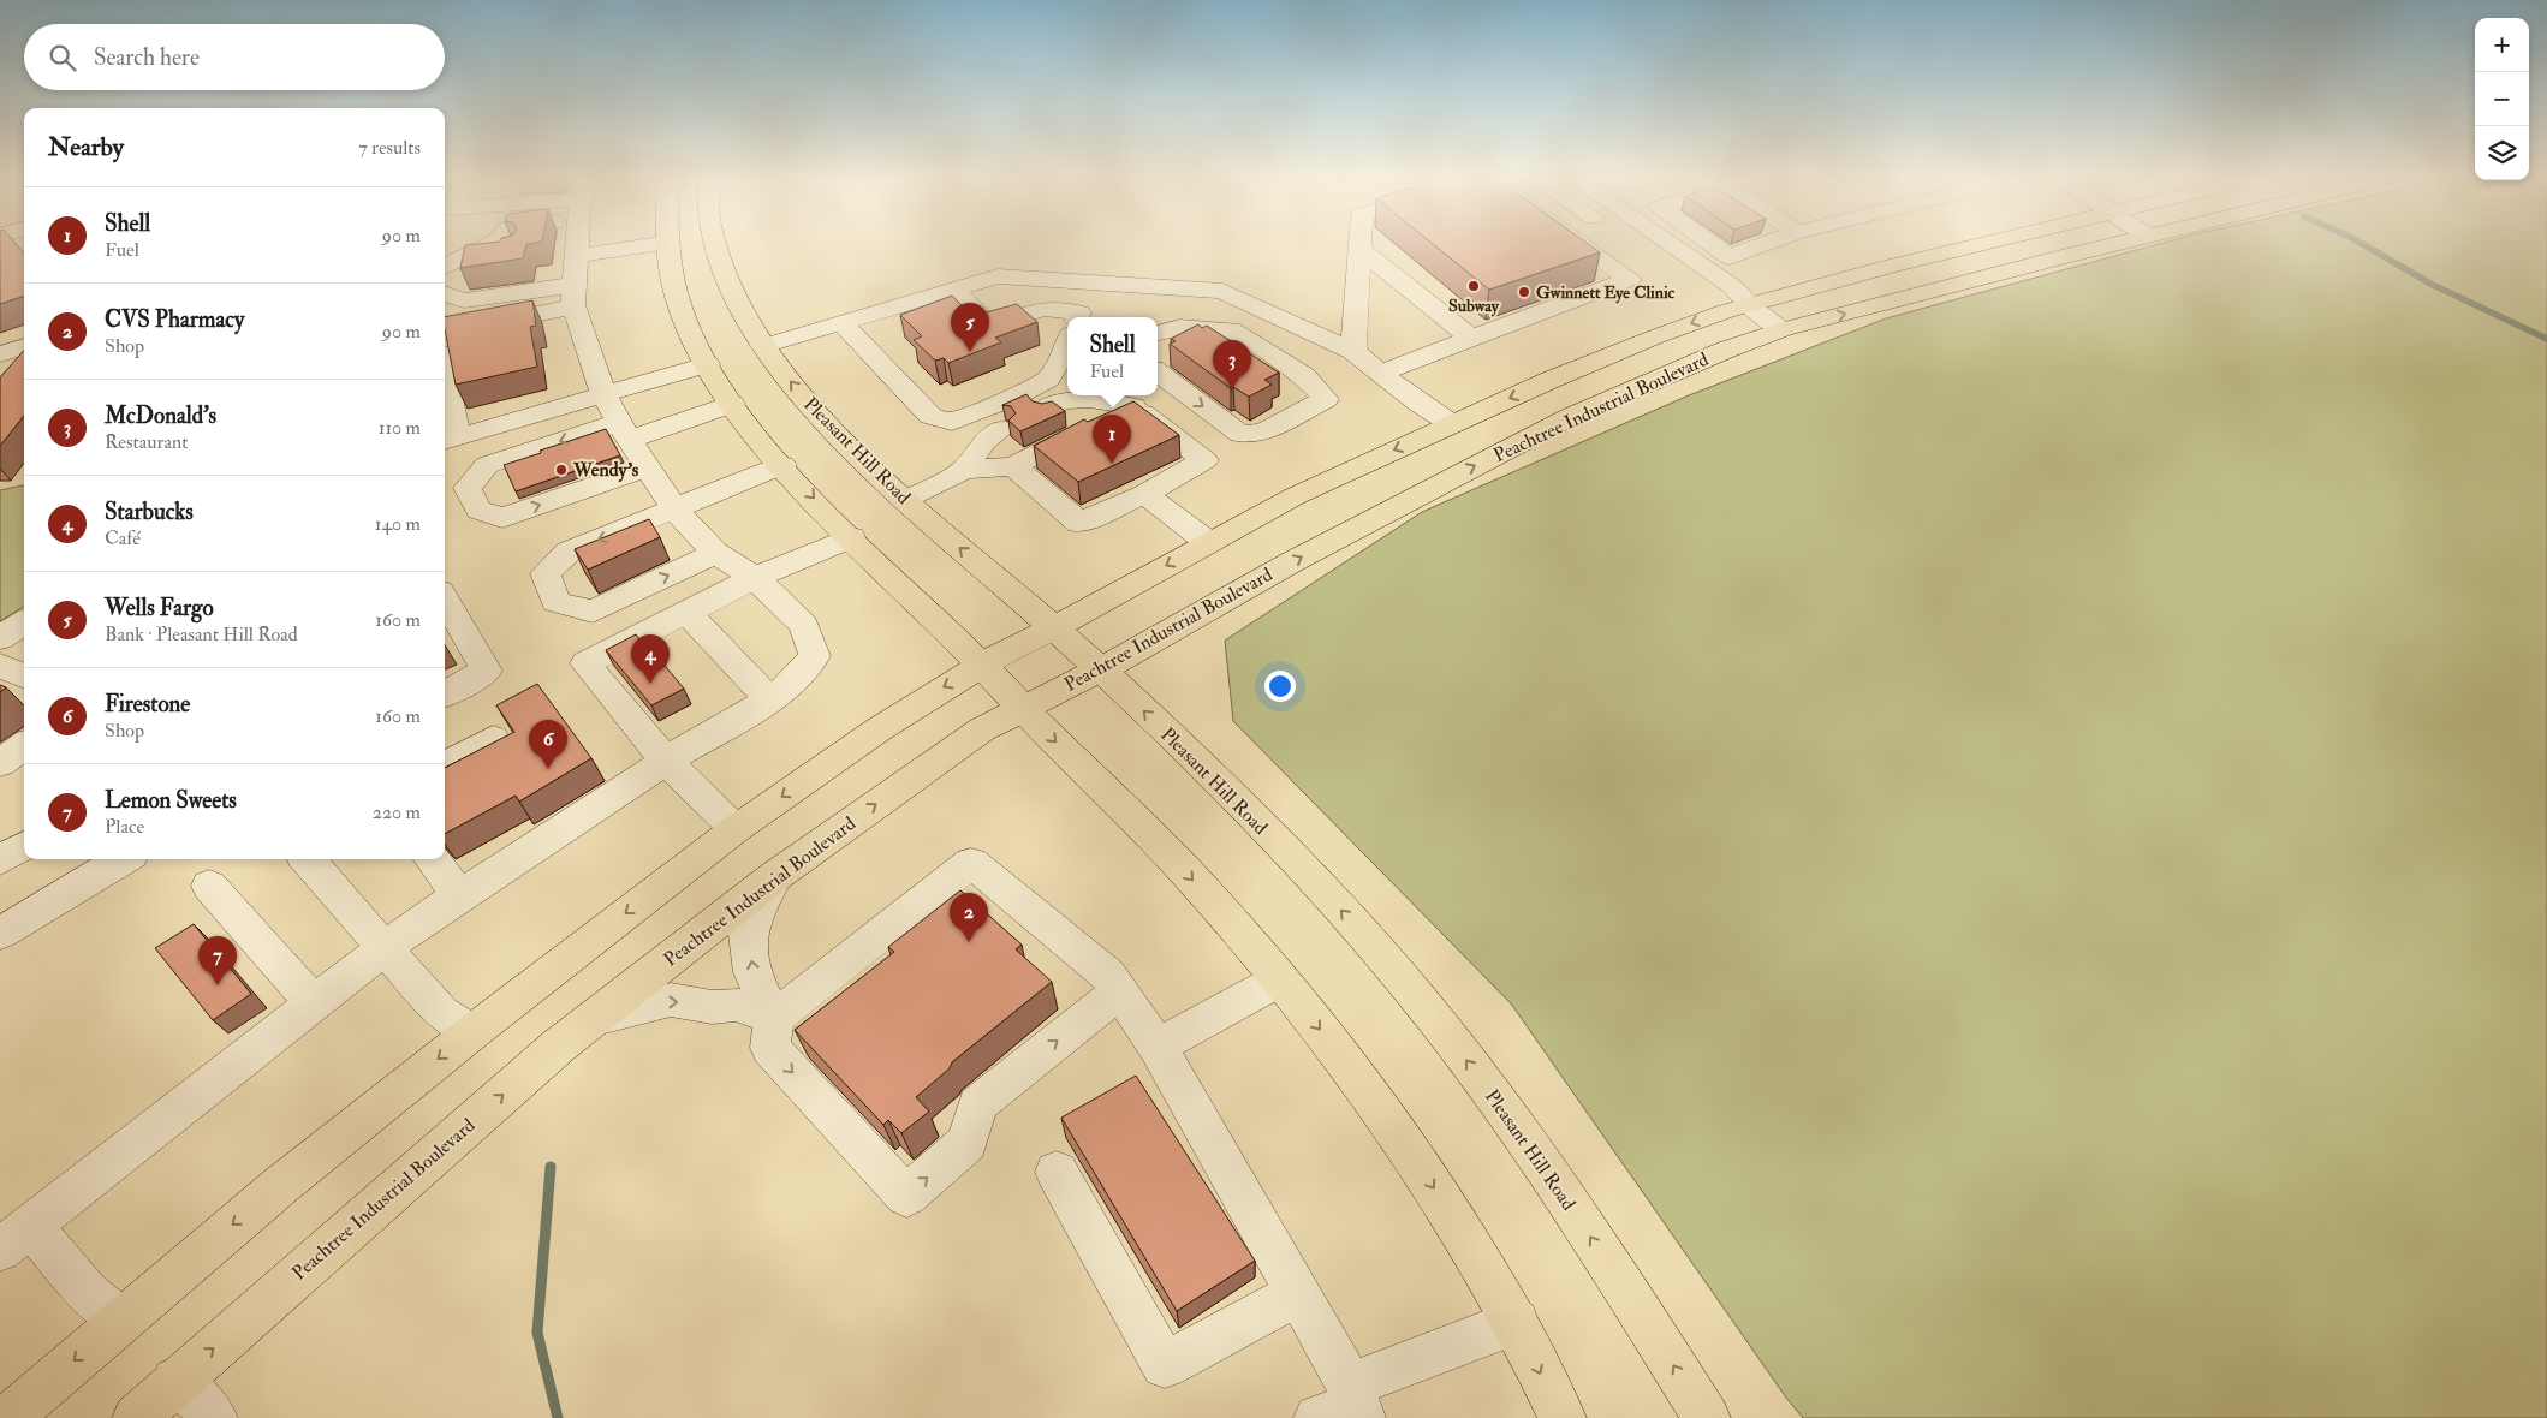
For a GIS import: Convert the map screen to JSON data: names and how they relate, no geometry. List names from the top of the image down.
{
  "streets": {
    "highway": ["Peachtree Industrial Boulevard", "Pleasant Hill Road"]
  },
  "crossings": [
    ["Peachtree Industrial Boulevard", "Pleasant Hill Road"]
  ],
  "places": ["Subway", "Gwinnett Eye Clinic", "Wendy's"],
  "page": {
    "map_buttons": ["+", "−"],
    "search": "Search here",
    "heading": ["Nearby", "7 results"],
    "list": [
      {
        "mark": "1",
        "name": "Shell",
        "note": "Fuel",
        "value": "90 m"
      },
      {
        "mark": "2",
        "name": "CVS Pharmacy",
        "note": "Shop",
        "value": "90 m"
      },
      {
        "mark": "3",
        "name": "McDonald's",
        "note": "Restaurant",
        "value": "110 m"
      },
      {
        "mark": "4",
        "name": "Starbucks",
        "note": "Café",
        "value": "140 m"
      },
      {
        "mark": "5",
        "name": "Wells Fargo",
        "note": "Bank · Pleasant Hill Road",
        "value": "160 m"
      },
      {
        "mark": "6",
        "name": "Firestone",
        "note": "Shop",
        "value": "160 m"
      },
      {
        "mark": "7",
        "name": "Lemon Sweets",
        "note": "Place",
        "value": "220 m"
      }
    ],
    "pins": [
      "5",
      "3",
      "1",
      "4",
      "6",
      "2",
      "7"
    ],
    "popup": ["Shell", "Fuel"]
  }
}
